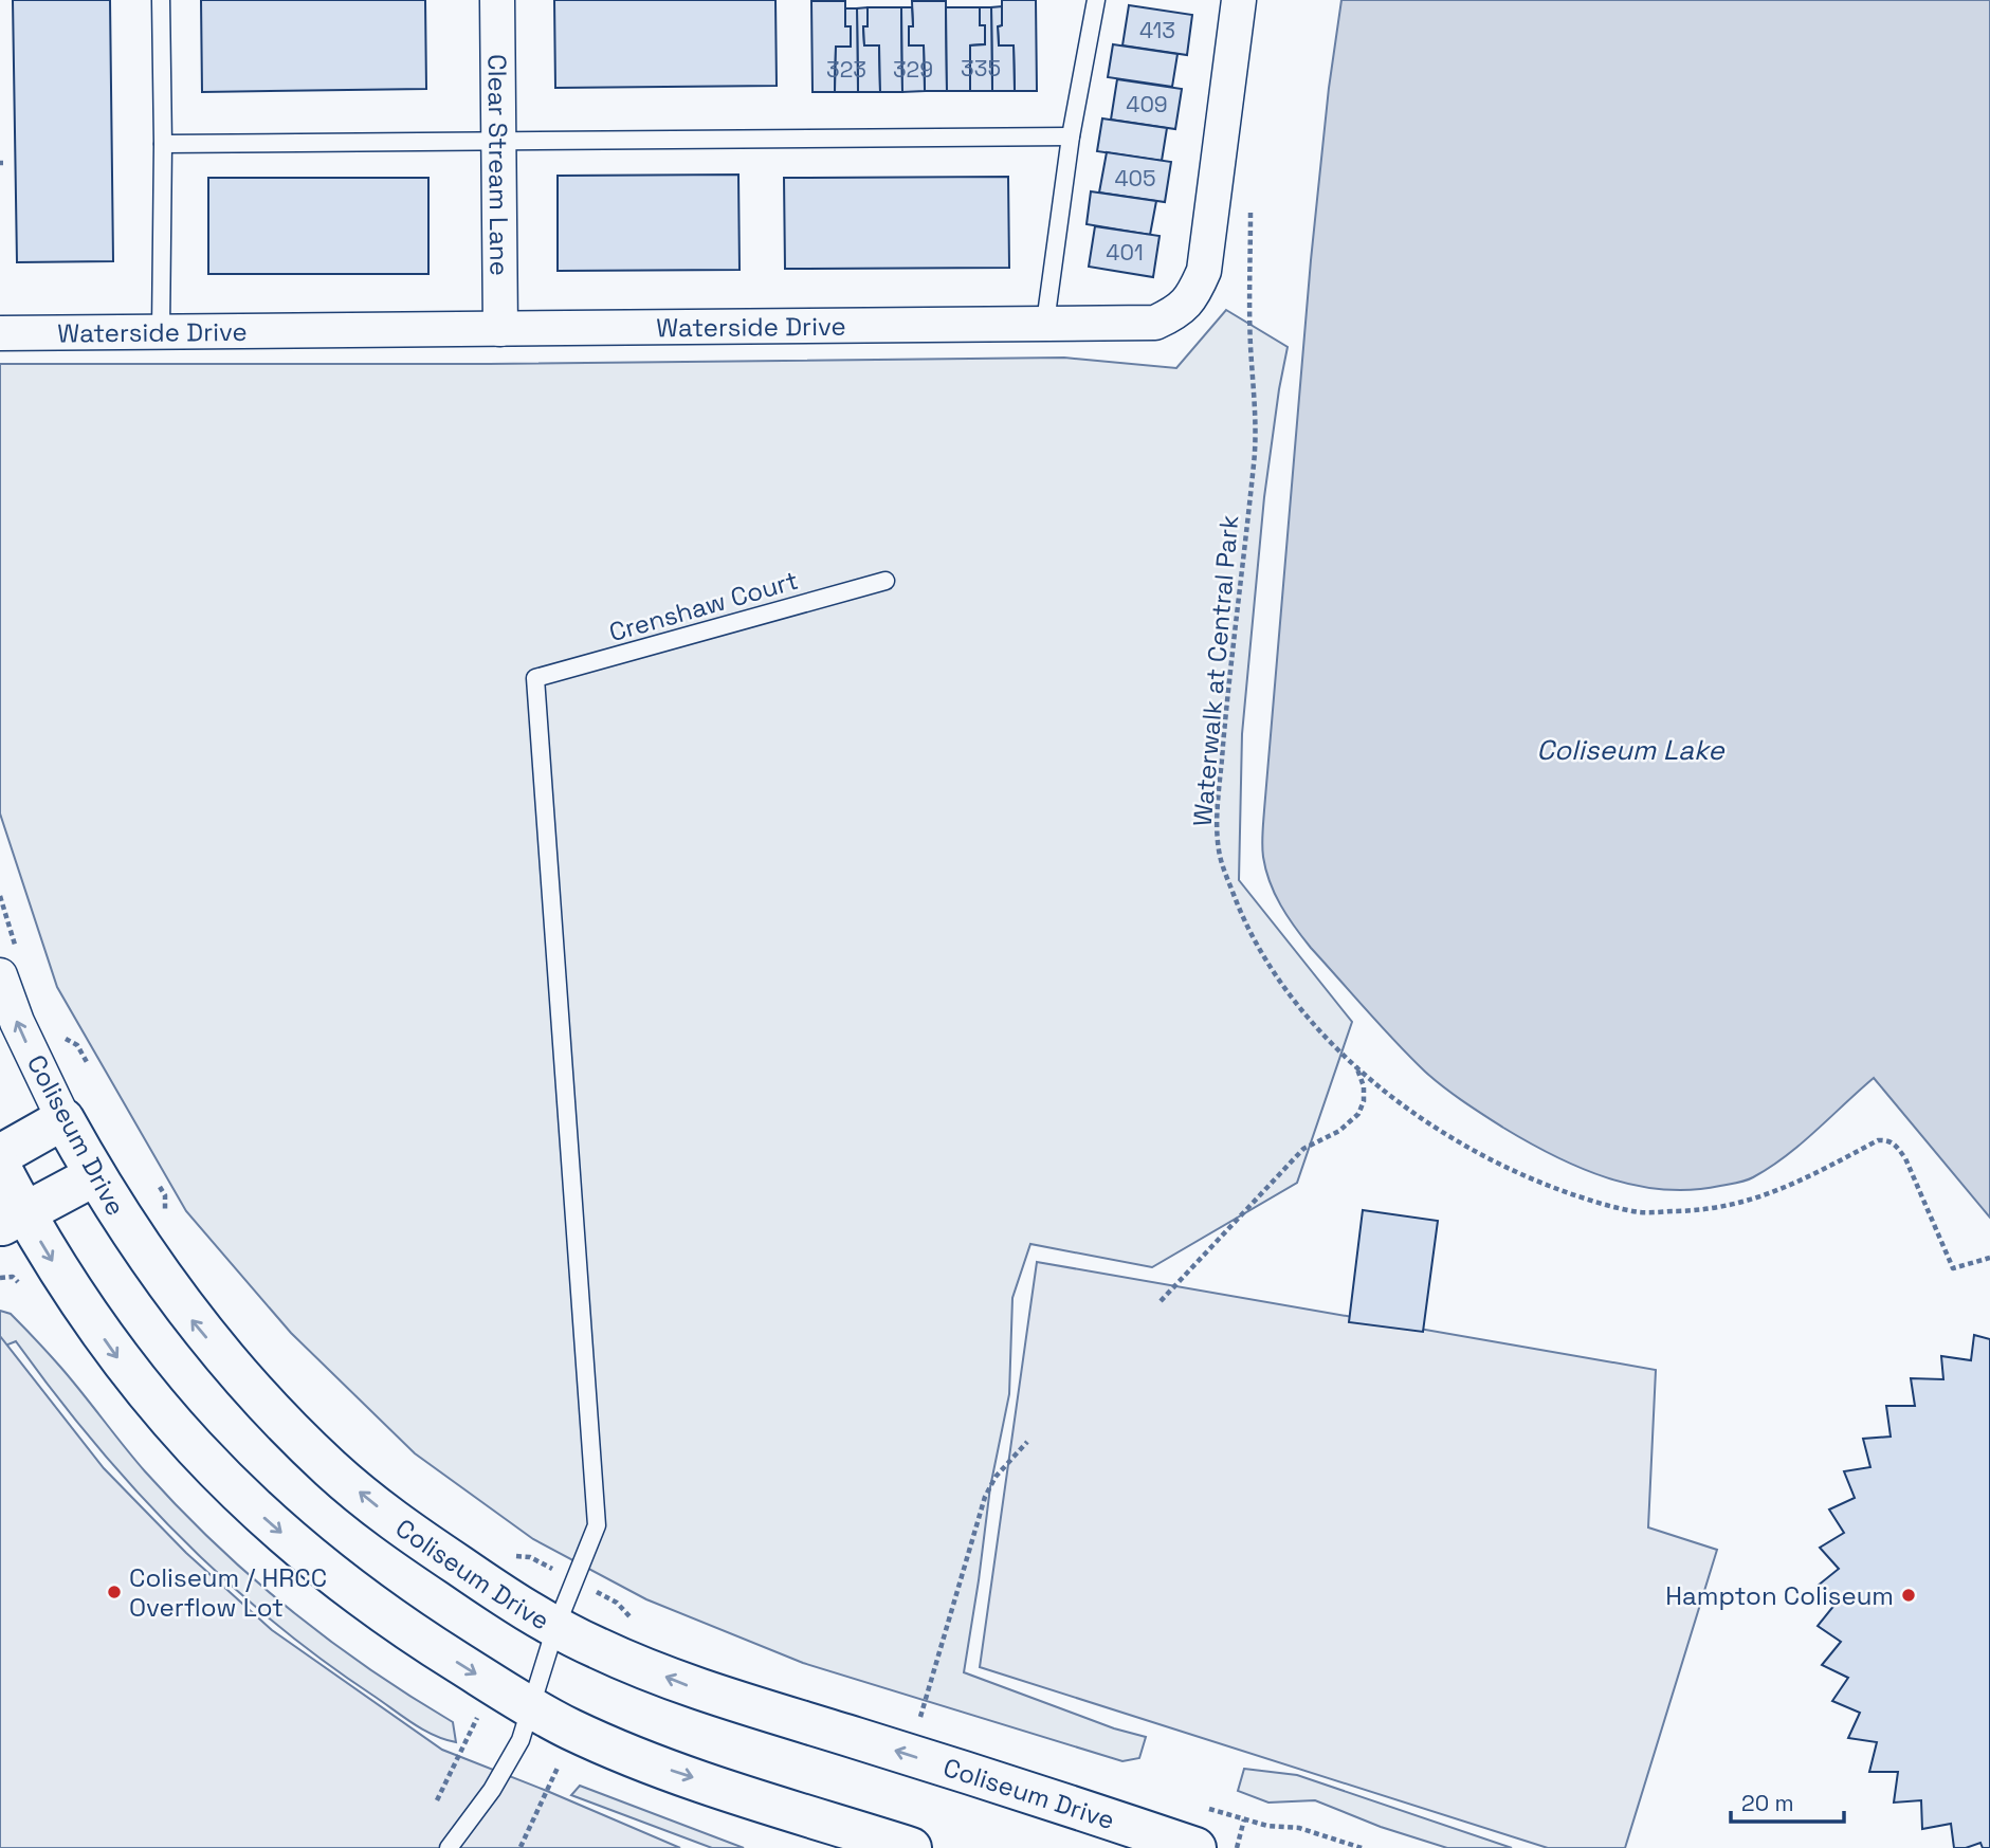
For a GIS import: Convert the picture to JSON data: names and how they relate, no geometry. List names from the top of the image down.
{
  "streets": {
    "street": ["Clear Stream Lane", "Waterside Drive", "Coliseum Drive"],
    "lane": ["Crenshaw Court"],
    "path": ["Waterwalk at Central Park"]
  },
  "crossings": [
    ["Clear Stream Lane", "Waterside Drive"],
    ["Crenshaw Court", "Coliseum Drive"]
  ],
  "water": ["Coliseum Lake"],
  "places": ["Coliseum / HRCC Overflow Lot", "Hampton Coliseum"],
  "house_numbers": [
    "413",
    "335",
    "323",
    "329",
    "409",
    "405",
    "401"
  ],
  "scale_bar": "20 m"
}
